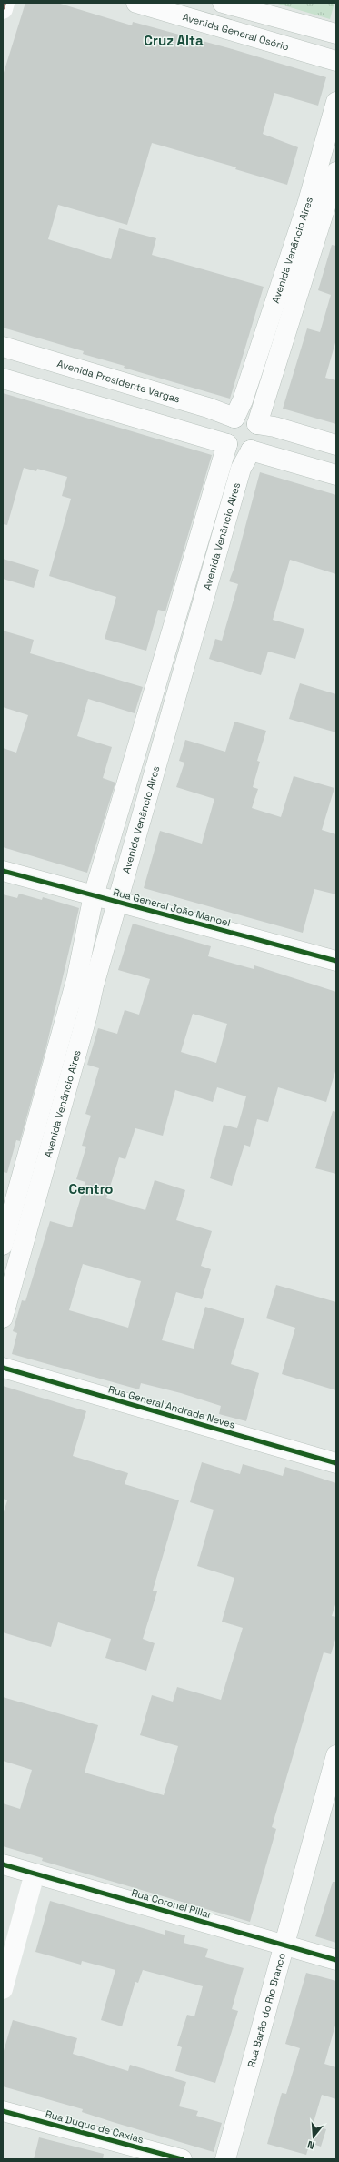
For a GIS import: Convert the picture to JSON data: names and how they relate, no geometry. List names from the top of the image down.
{
  "streets": {
    "main road": [
      "Avenida General Osório",
      "Avenida Venâncio Aires",
      "Avenida Presidente Vargas",
      "Rua General João Manoel",
      "Rua General Andrade Neves",
      "Rua Coronel Pillar",
      "Rua Barão do Rio Branco",
      "Rua Duque de Caxias"
    ]
  },
  "crossings": [
    ["Avenida Venâncio Aires", "Avenida Presidente Vargas"],
    ["Avenida Venâncio Aires", "Rua General João Manoel"],
    ["Rua Coronel Pillar", "Rua Barão do Rio Branco"]
  ],
  "districts": ["Cruz Alta", "Centro"],
  "north": "bottom"
}
